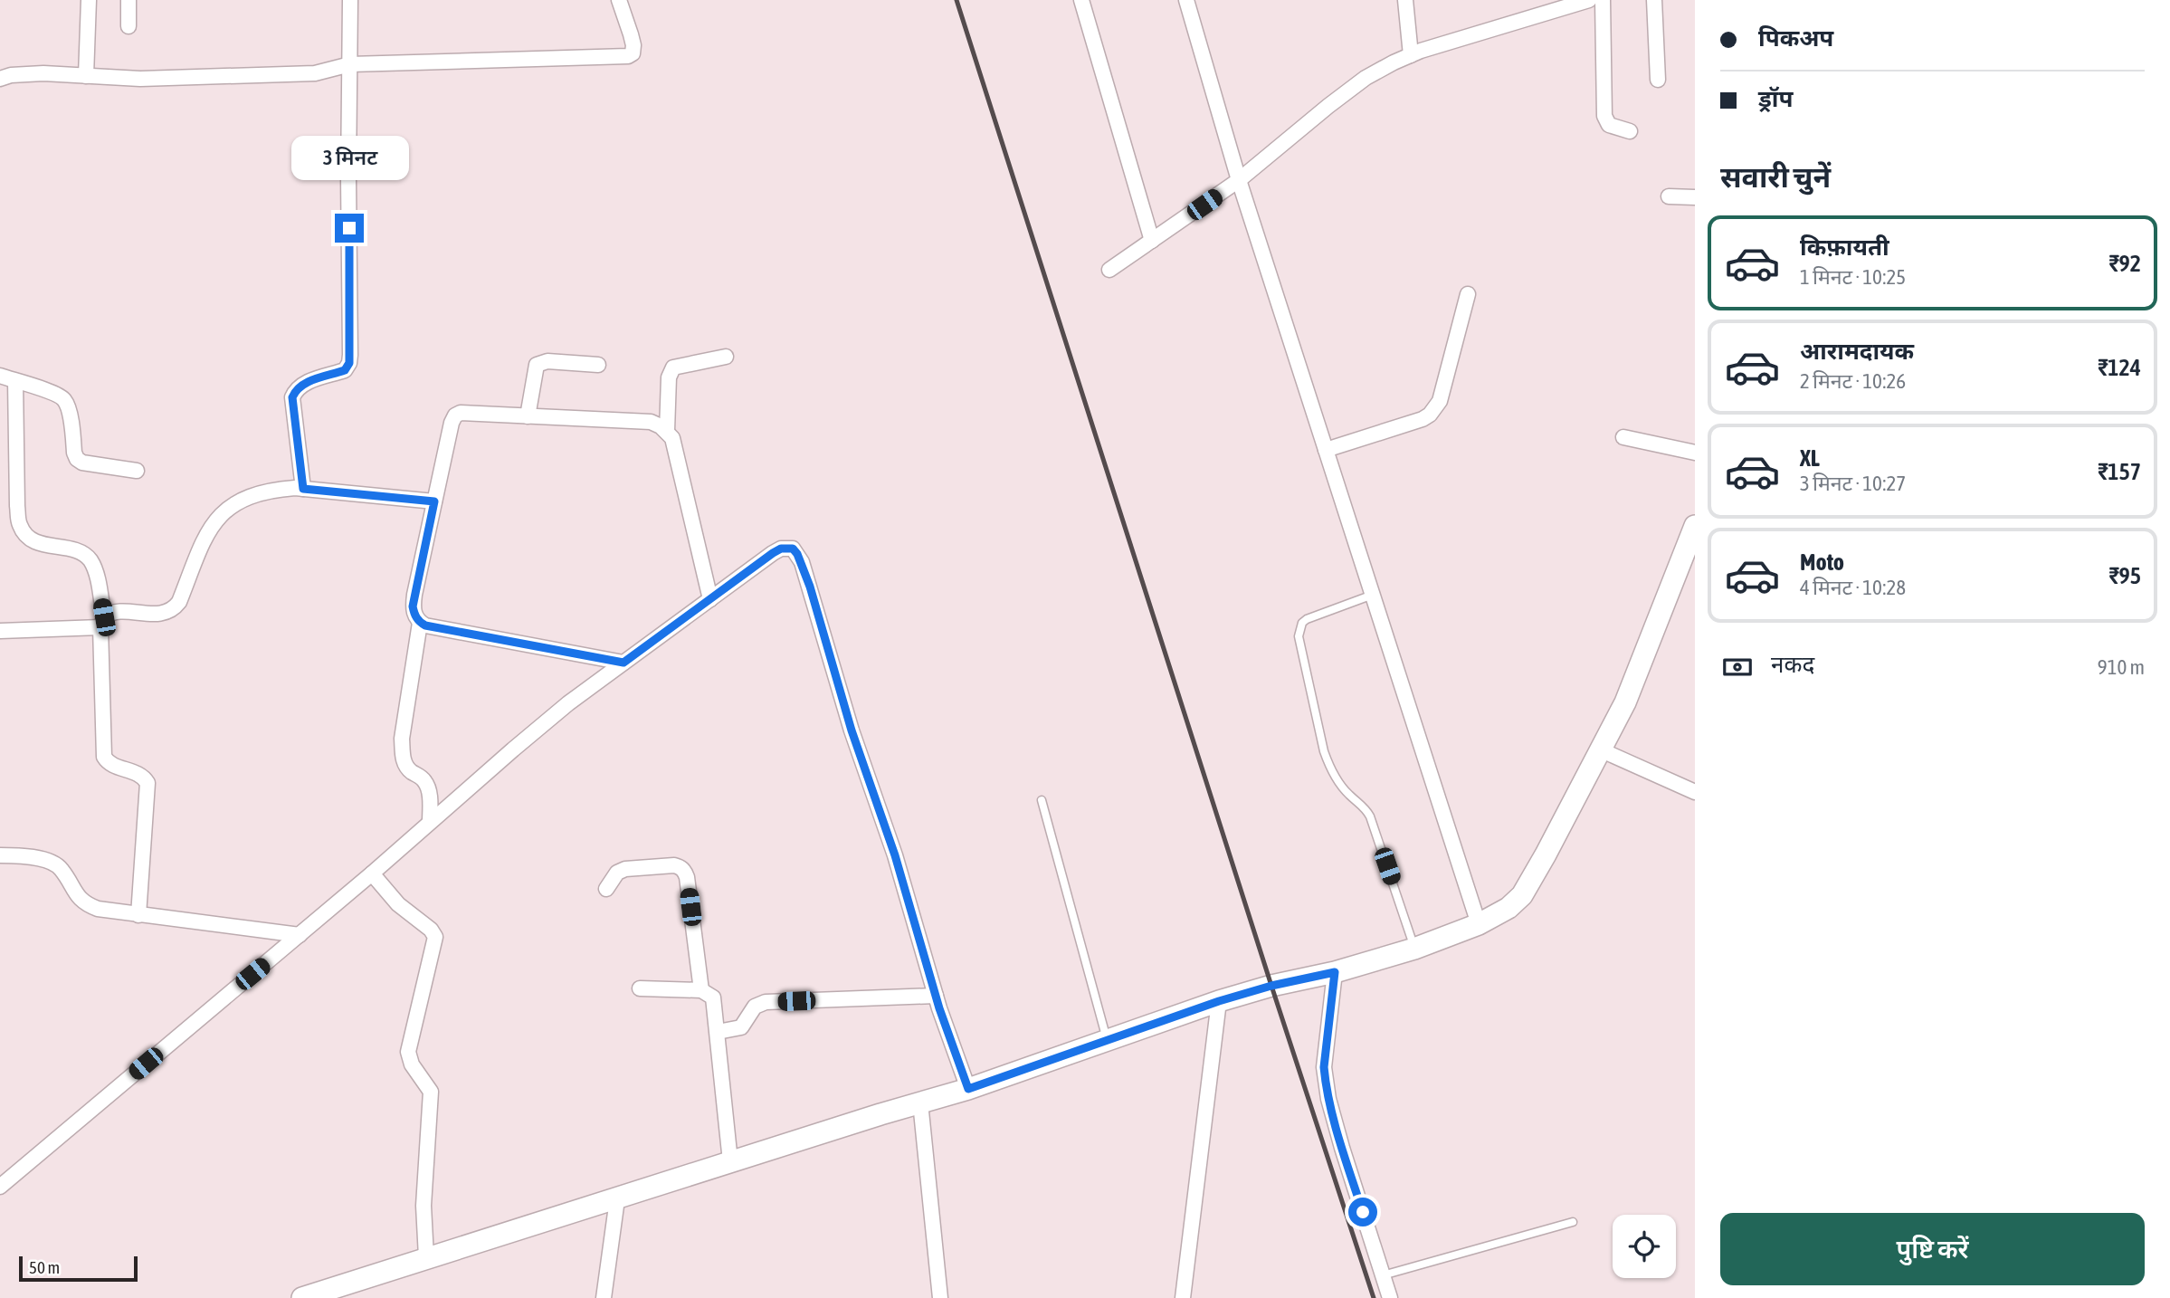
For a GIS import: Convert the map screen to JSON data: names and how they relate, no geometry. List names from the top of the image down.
{
  "scale_bar": "50 m",
  "page": {
    "banner": ["पिकअप", "ड्रॉप"],
    "bubble": "3 मिनट",
    "heading": "सवारी चुनें",
    "list": [
      {
        "name": "किफ़ायती",
        "note": "1 मिनट · 10:25",
        "value": "₹92"
      },
      {
        "name": "आरामदायक",
        "note": "2 मिनट · 10:26",
        "value": "₹124"
      },
      {
        "name": "XL",
        "note": "3 मिनट · 10:27",
        "value": "₹157"
      },
      {
        "name": "Moto",
        "note": "4 मिनट · 10:28",
        "value": "₹95"
      }
    ],
    "pay": ["नकद", "910 m"],
    "buttons": "पुष्टि करें",
    "scale": "50 m"
  }
}
